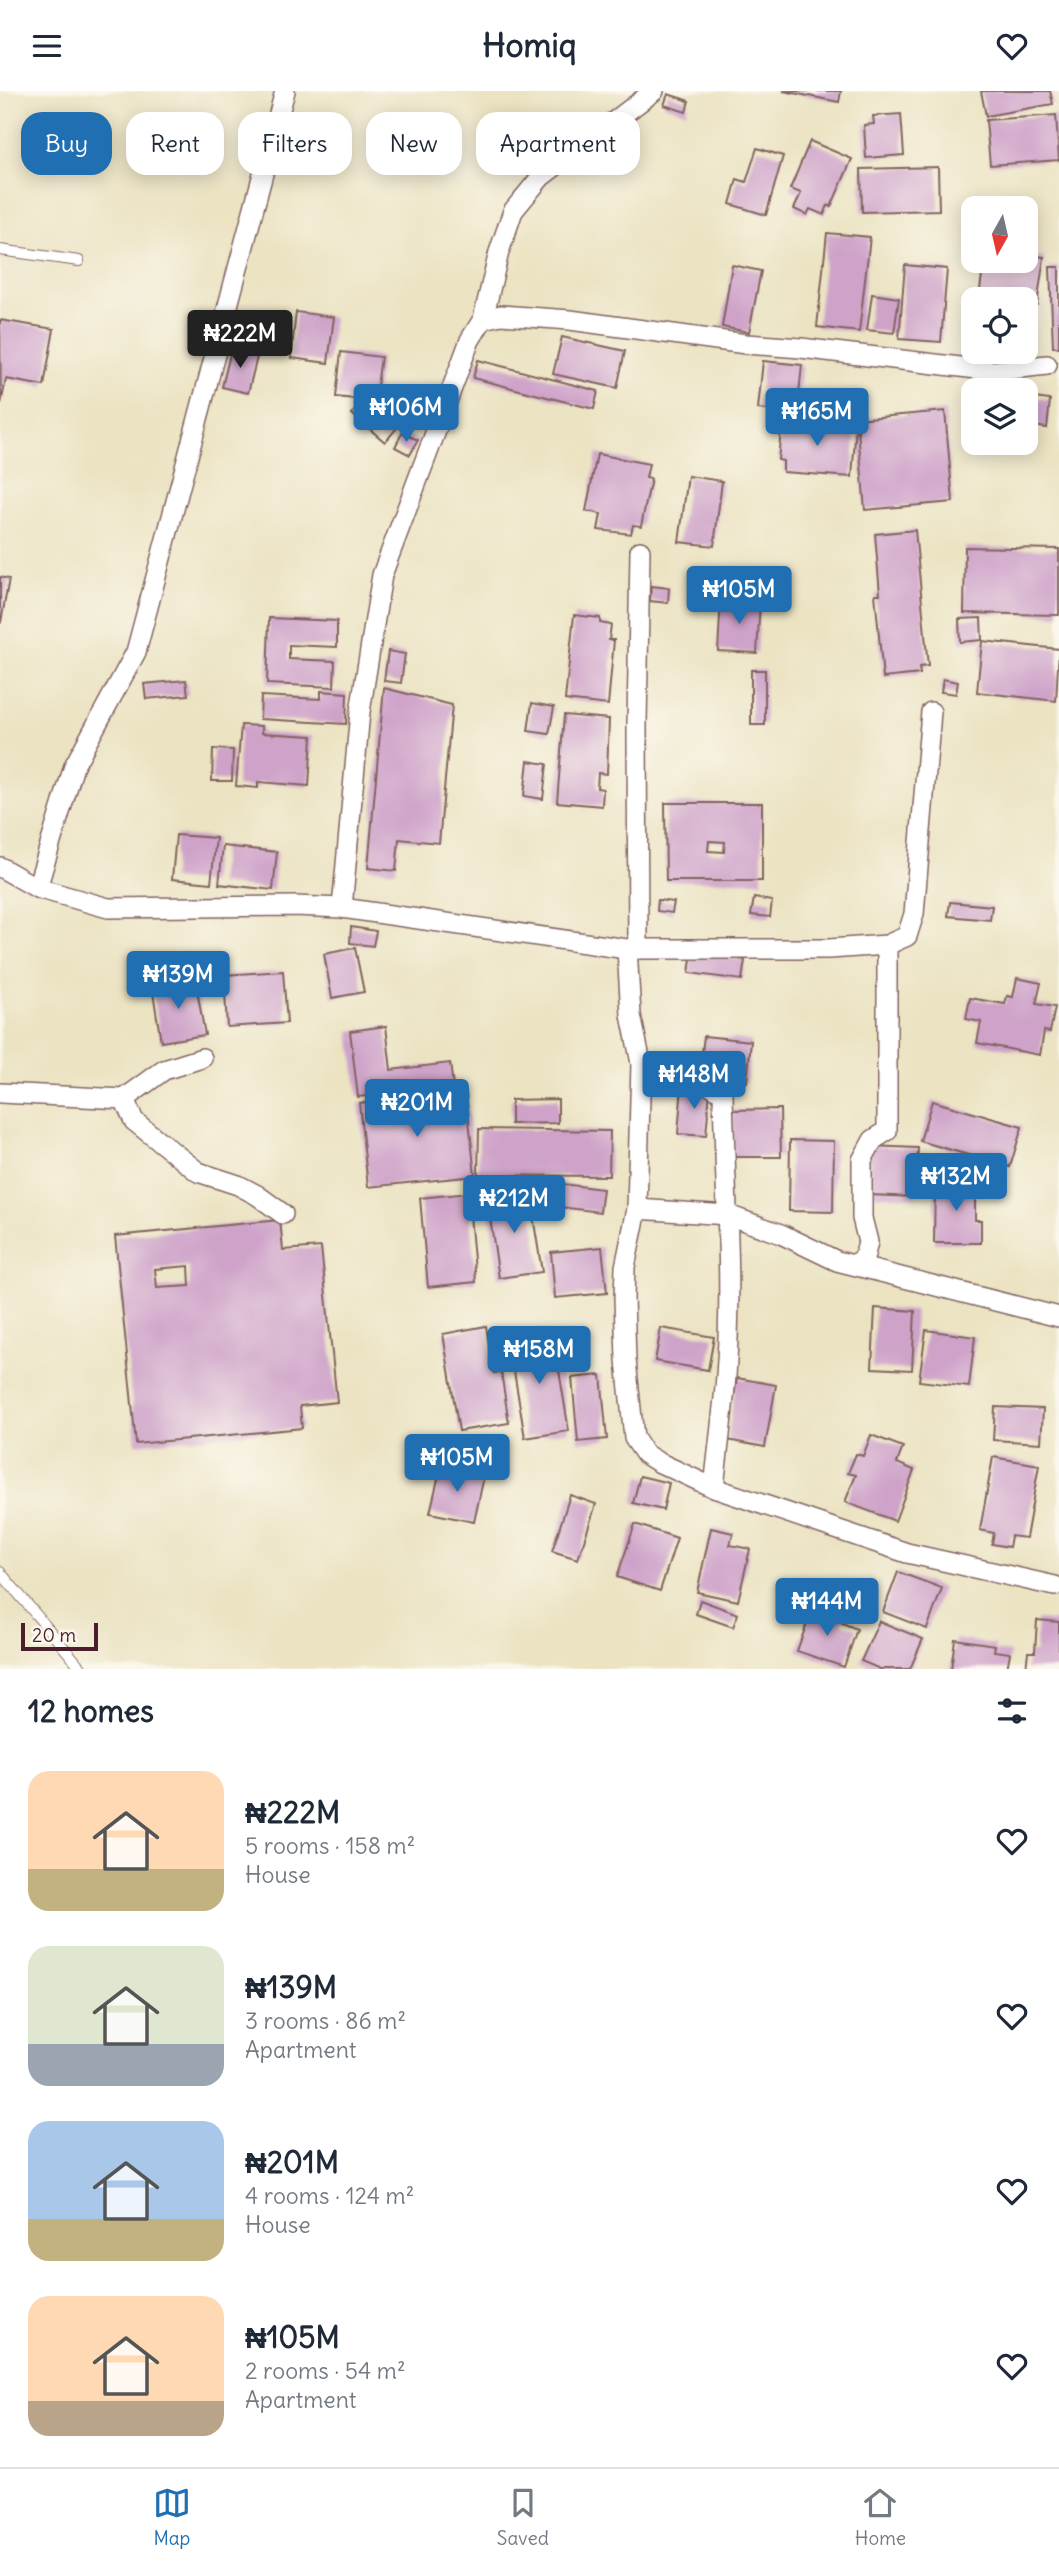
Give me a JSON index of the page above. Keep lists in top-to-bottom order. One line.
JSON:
{"scale_bar":"20 m","north":"bottom","page":{"header":"Homiq","chip":["Buy","Rent","Filters","New","Apartment"],"price":["₦222M","₦106M","₦165M","₦105M","₦139M","₦148M","₦201M","₦132M","₦212M","₦158M","₦105M","₦144M"],"scale":"20 m","heading":"12 homes","list":[{"name":"₦222M","note":"5 rooms · 158 m² · House"},{"name":"₦139M","note":"3 rooms · 86 m² · Apartment"},{"name":"₦201M","note":"4 rooms · 124 m² · House"},{"name":"₦105M","note":"2 rooms · 54 m² · Apartment"}],"tabs":["Map","Saved","Home"]}}
